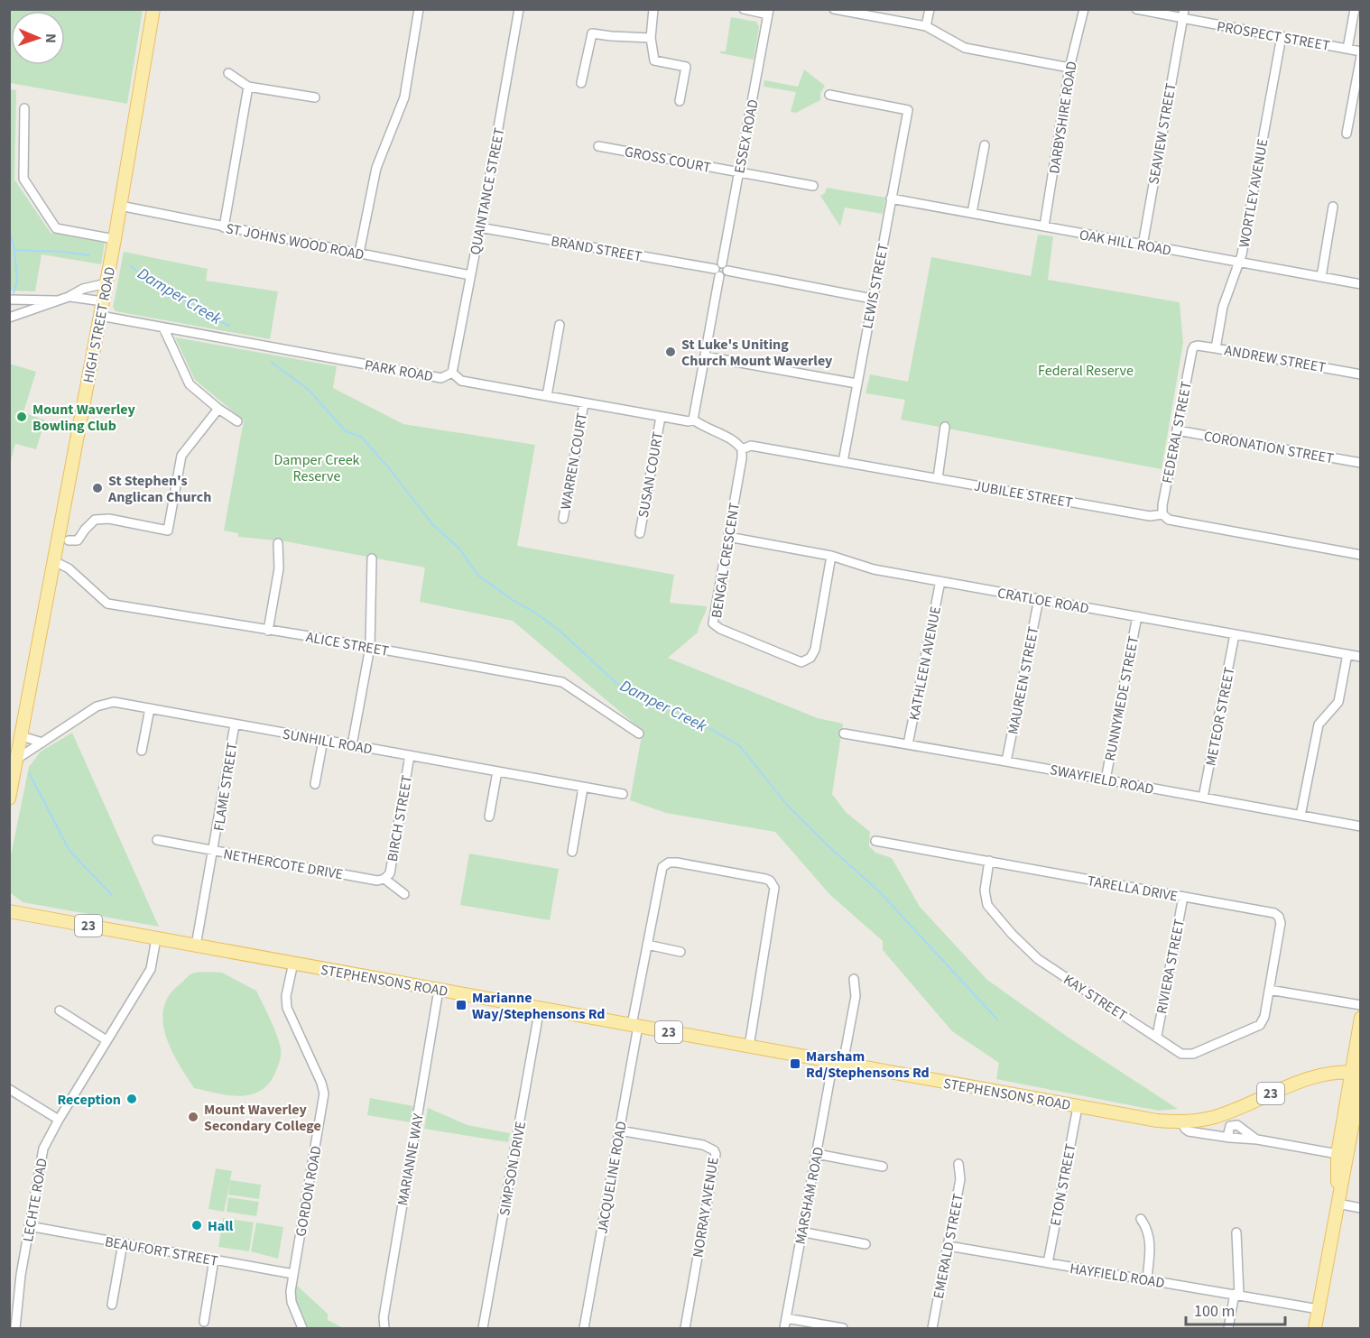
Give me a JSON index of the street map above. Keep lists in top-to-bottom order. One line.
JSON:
{"streets":{"main road":["HIGH STREET ROAD","23","STEPHENSONS ROAD"],"street":["PROSPECT STREET","DARBYSHIRE ROAD","SEAVIEW STREET","ESSEX ROAD","GROSS COURT","QUAINTANCE STREET","WORTLEY AVENUE","ST JOHNS WOOD ROAD","OAK HILL ROAD","BRAND STREET","LEWIS STREET","ANDREW STREET","PARK ROAD","FEDERAL STREET","CORONATION STREET","WARREN COURT","SUSAN COURT","JUBILEE STREET","BENGAL CRESCENT","CRATLOE ROAD","ALICE STREET","KATHLEEN AVENUE","MAUREEN STREET","RUNNYMEDE STREET","METEOR STREET","SUNHILL ROAD","SWAYFIELD ROAD","FLAME STREET","BIRCH STREET","NETHERCOTE DRIVE","TARELLA DRIVE","RIVIERA STREET","KAY STREET","MARIANNE WAY","SIMPSON DRIVE","JACQUELINE ROAD","ETON STREET","GORDON ROAD","MARSHAM ROAD","LECHTE ROAD","NORRAY AVENUE","EMERALD STREET","BEAUFORT STREET","HAYFIELD ROAD"]},"crossings":[["PROSPECT STREET","SEAVIEW STREET"],["PROSPECT STREET","WORTLEY AVENUE"],["DARBYSHIRE ROAD","OAK HILL ROAD"],["SEAVIEW STREET","OAK HILL ROAD"],["ESSEX ROAD","GROSS COURT"],["ESSEX ROAD","BRAND STREET"],["ESSEX ROAD","PARK ROAD"],["QUAINTANCE STREET","ST JOHNS WOOD ROAD"],["QUAINTANCE STREET","BRAND STREET"],["QUAINTANCE STREET","PARK ROAD"],["WORTLEY AVENUE","OAK HILL ROAD"],["WORTLEY AVENUE","ANDREW STREET"],["ST JOHNS WOOD ROAD","HIGH STREET ROAD"],["OAK HILL ROAD","LEWIS STREET"],["BRAND STREET","LEWIS STREET"],["LEWIS STREET","JUBILEE STREET"],["HIGH STREET ROAD","PARK ROAD"],["HIGH STREET ROAD","ALICE STREET"],["HIGH STREET ROAD","SUNHILL ROAD"],["ANDREW STREET","FEDERAL STREET"],["PARK ROAD","WARREN COURT"],["PARK ROAD","SUSAN COURT"],["FEDERAL STREET","CORONATION STREET"],["FEDERAL STREET","JUBILEE STREET"],["JUBILEE STREET","BENGAL CRESCENT"],["BENGAL CRESCENT","CRATLOE ROAD"],["CRATLOE ROAD","KATHLEEN AVENUE"],["CRATLOE ROAD","MAUREEN STREET"],["CRATLOE ROAD","RUNNYMEDE STREET"],["CRATLOE ROAD","METEOR STREET"],["KATHLEEN AVENUE","SWAYFIELD ROAD"],["MAUREEN STREET","SWAYFIELD ROAD"],["RUNNYMEDE STREET","SWAYFIELD ROAD"],["METEOR STREET","SWAYFIELD ROAD"],["SUNHILL ROAD","FLAME STREET"],["SUNHILL ROAD","BIRCH STREET"],["FLAME STREET","NETHERCOTE DRIVE"],["FLAME STREET","STEPHENSONS ROAD"],["BIRCH STREET","NETHERCOTE DRIVE"],["TARELLA DRIVE","RIVIERA STREET"],["TARELLA DRIVE","KAY STREET"],["RIVIERA STREET","KAY STREET"],["STEPHENSONS ROAD","MARIANNE WAY"],["STEPHENSONS ROAD","SIMPSON DRIVE"],["STEPHENSONS ROAD","JACQUELINE ROAD"],["STEPHENSONS ROAD","ETON STREET"],["STEPHENSONS ROAD","GORDON ROAD"],["STEPHENSONS ROAD","MARSHAM ROAD"],["STEPHENSONS ROAD","LECHTE ROAD"],["JACQUELINE ROAD","NORRAY AVENUE"],["ETON STREET","HAYFIELD ROAD"],["GORDON ROAD","BEAUFORT STREET"],["LECHTE ROAD","BEAUFORT STREET"],["EMERALD STREET","HAYFIELD ROAD"]],"water":["Damper Creek"],"parks":["Federal Reserve","Damper Creek Reserve"],"places":{"other":["St Luke's Uniting Church Mount Waverley","Mount Waverley Bowling Club","St Stephen's Anglican Church","Reception","Mount Waverley Secondary College","Hall"],"transit":["Marianne Way/Stephensons Rd","Marsham Rd/Stephensons Rd"]},"scale_bar":"100 m","north":"right"}
